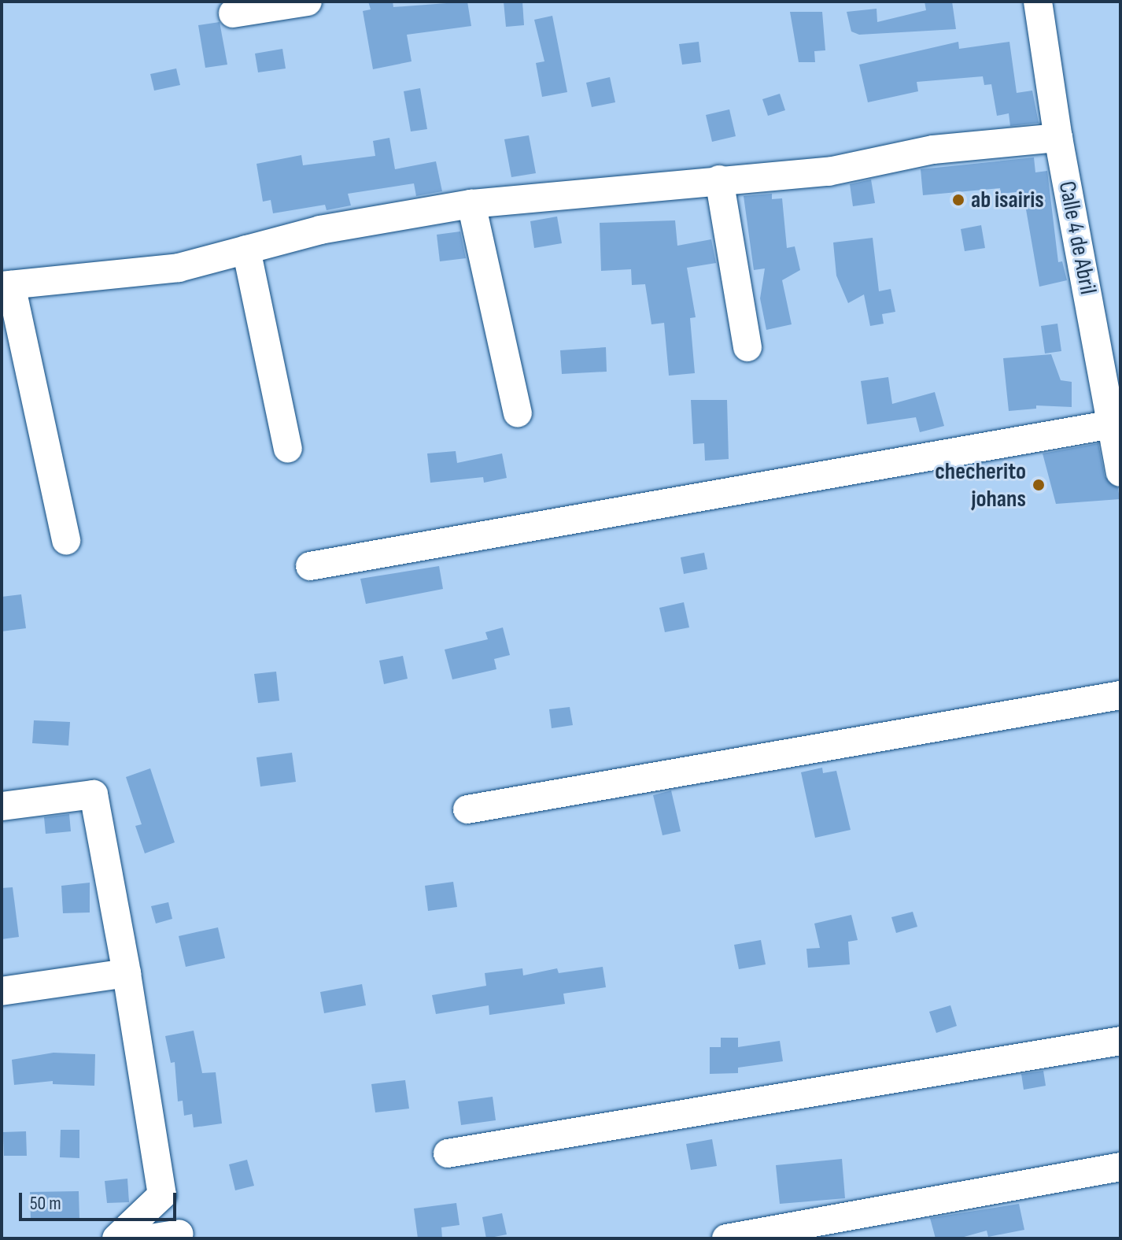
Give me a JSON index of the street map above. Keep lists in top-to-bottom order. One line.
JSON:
{"streets":{"street":["Calle 4 de Abril"]},"places":["ab isairis","checherito johans"],"scale_bar":"50 m"}
